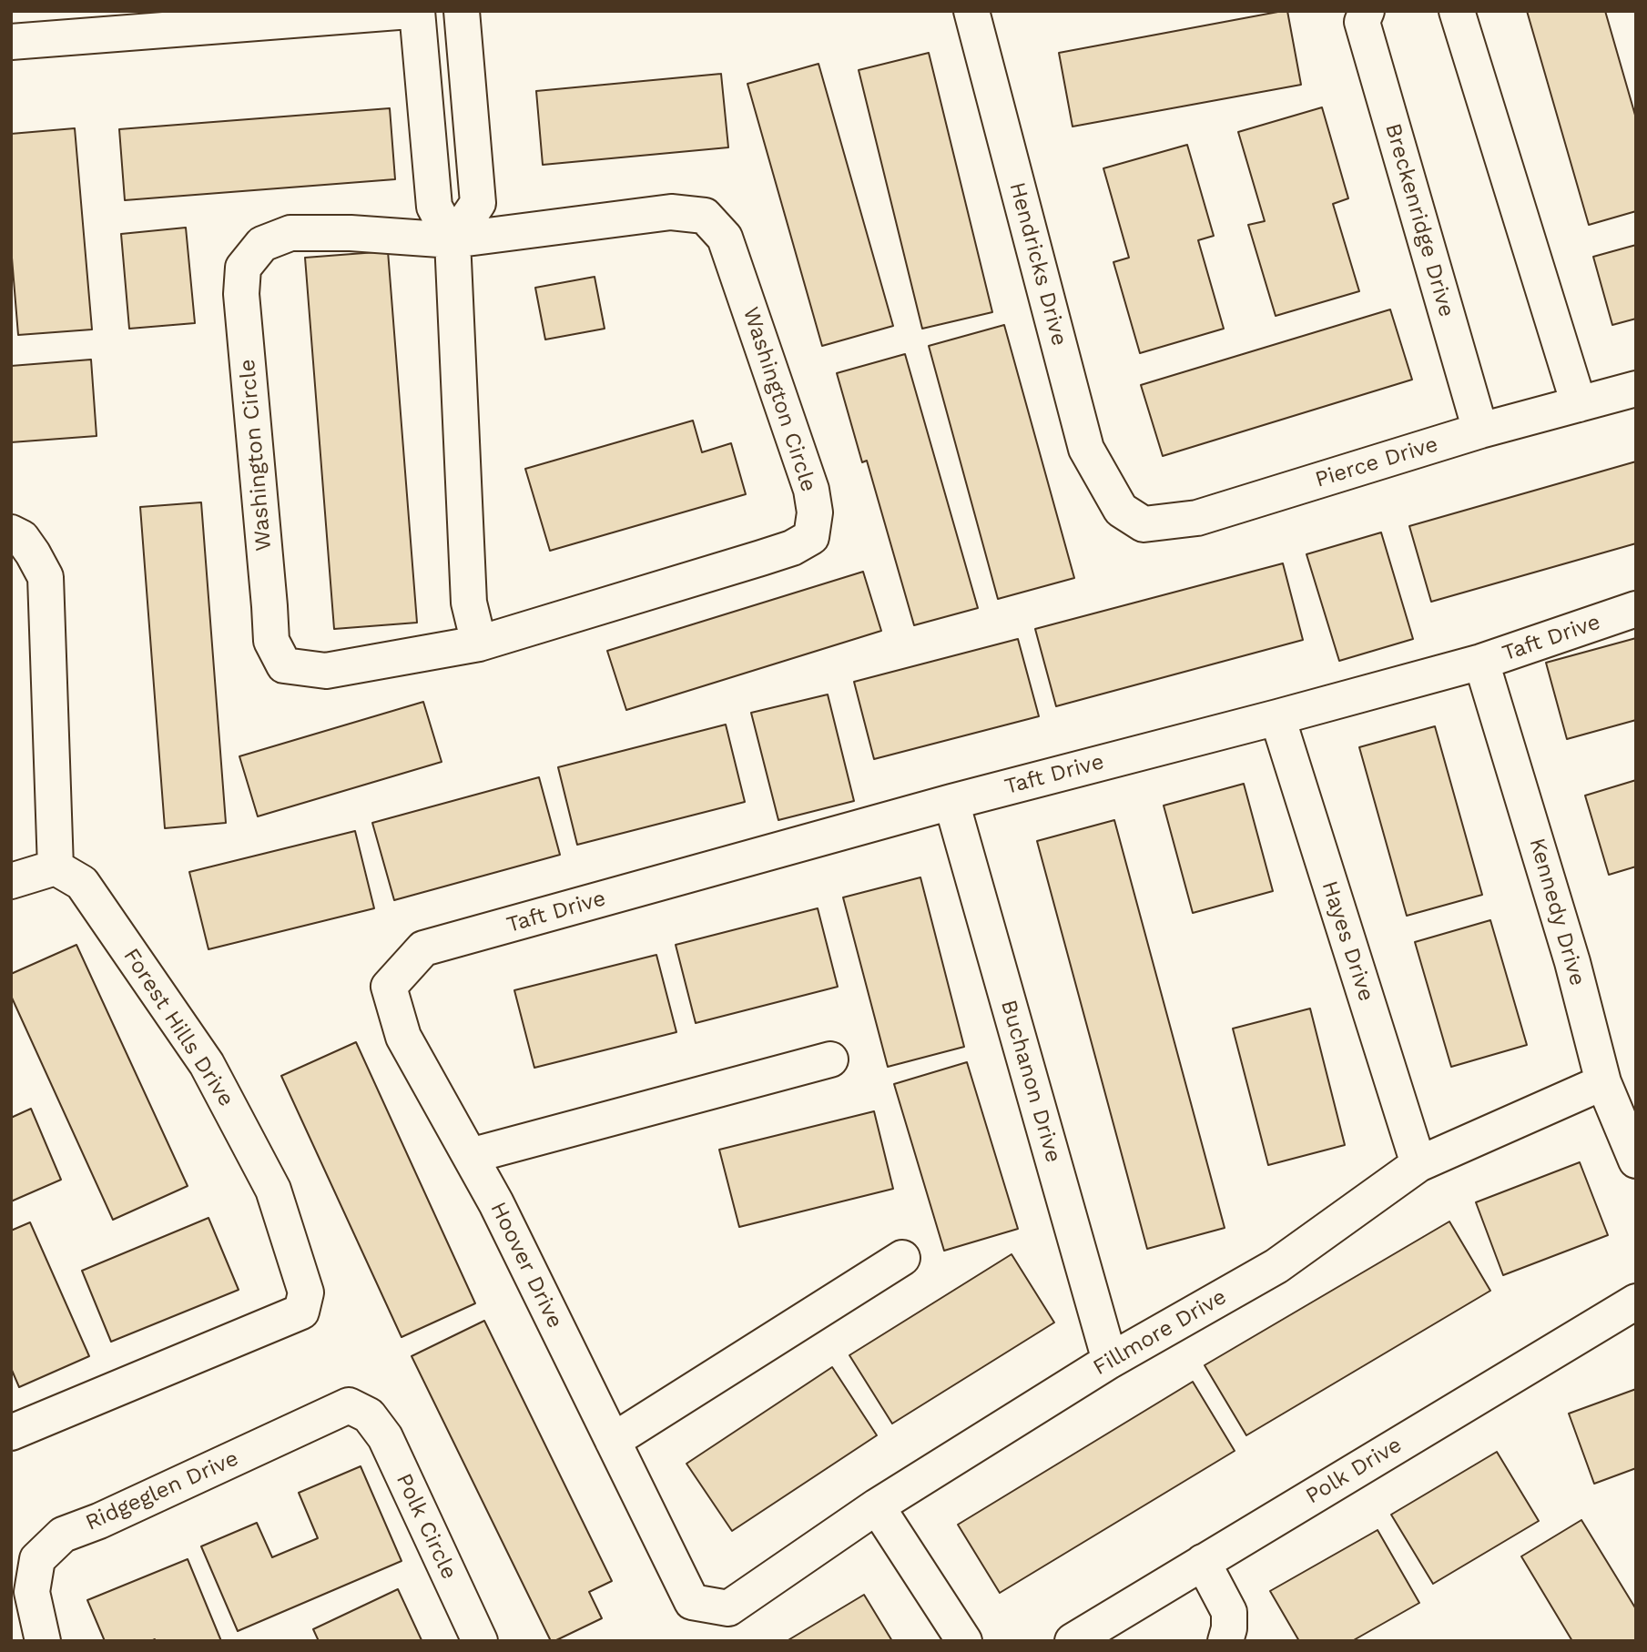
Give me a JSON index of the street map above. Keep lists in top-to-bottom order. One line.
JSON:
{"streets":{"street":["Breckenridge Drive","Hendricks Drive","Washington Circle","Pierce Drive","Taft Drive","Kennedy Drive","Hayes Drive","Forest Hills Drive","Buchanon Drive","Hoover Drive","Fillmore Drive","Polk Drive","Ridgeglen Drive","Polk Circle"]},"crossings":[["Breckenridge Drive","Pierce Drive"],["Hendricks Drive","Pierce Drive"],["Taft Drive","Kennedy Drive"],["Taft Drive","Hayes Drive"],["Taft Drive","Buchanon Drive"],["Taft Drive","Hoover Drive"],["Kennedy Drive","Fillmore Drive"],["Hayes Drive","Fillmore Drive"],["Buchanon Drive","Fillmore Drive"],["Hoover Drive","Fillmore Drive"],["Ridgeglen Drive","Polk Circle"]]}
